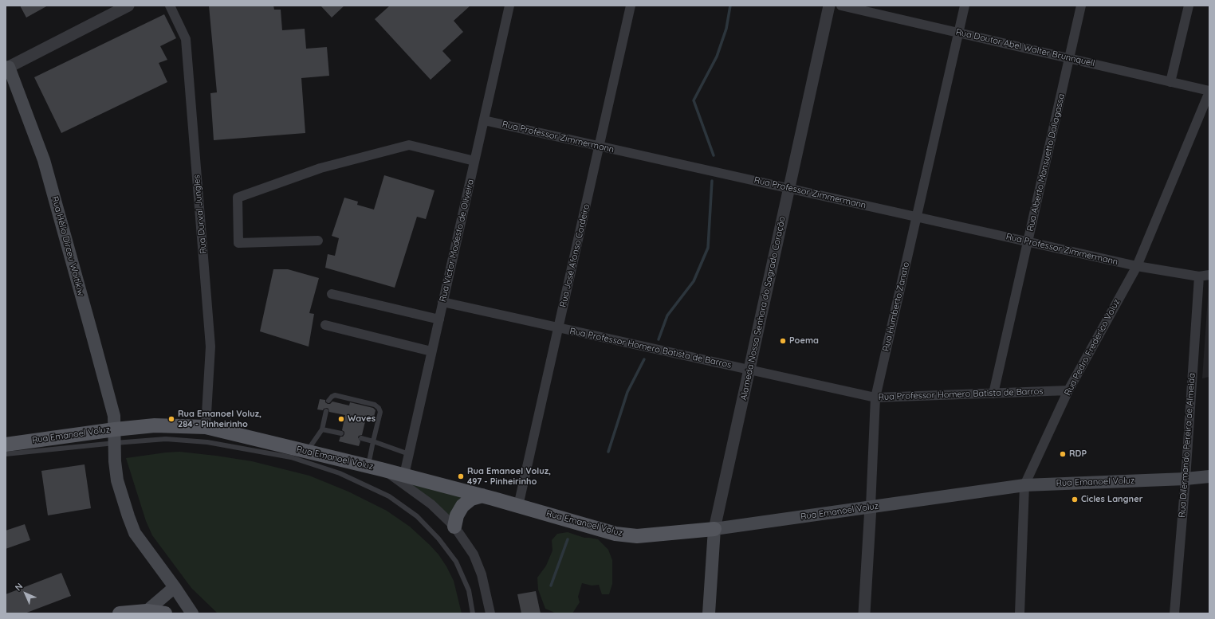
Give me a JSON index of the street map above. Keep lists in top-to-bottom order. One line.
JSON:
{"streets":{"main road":["Rua Hélio Dirceu Woitikiw","Alameda Nossa Senhora do Sagrado Coração","Rua Emanoel Voluz"],"street":["Rua Doutor Abel Walter Brunnquell","Rua Professor Zimmermann","Rua Alberto Mansuetto Dallagassa","Rua Durval Jungles","Rua Victor Modesto de Oliveira","Rua José Afonso Cordeiro","Rua Humberto Zanato","Rua Pedro Frederico Voluz","Rua Professor Homero Batista de Barros","Rua Dilermando Pereira de Almeida"]},"crossings":[["Rua Doutor Abel Walter Brunnquell","Rua Alberto Mansuetto Dallagassa"],["Rua Doutor Abel Walter Brunnquell","Rua Humberto Zanato"],["Rua Doutor Abel Walter Brunnquell","Rua Pedro Frederico Voluz"],["Rua Professor Zimmermann","Rua Alberto Mansuetto Dallagassa"],["Rua Professor Zimmermann","Rua Victor Modesto de Oliveira"],["Rua Professor Zimmermann","Rua José Afonso Cordeiro"],["Rua Professor Zimmermann","Rua Humberto Zanato"],["Rua Professor Zimmermann","Alameda Nossa Senhora do Sagrado Coração"],["Rua Professor Zimmermann","Rua Pedro Frederico Voluz"],["Rua Professor Zimmermann","Rua Dilermando Pereira de Almeida"],["Rua Alberto Mansuetto Dallagassa","Rua Professor Homero Batista de Barros"],["Rua Durval Jungles","Rua Emanoel Voluz"],["Rua Victor Modesto de Oliveira","Rua Professor Homero Batista de Barros"],["Rua Victor Modesto de Oliveira","Rua Emanoel Voluz"],["Rua Hélio Dirceu Woitikiw","Rua Emanoel Voluz"],["Rua José Afonso Cordeiro","Rua Professor Homero Batista de Barros"],["Rua José Afonso Cordeiro","Rua Emanoel Voluz"],["Rua Humberto Zanato","Rua Professor Homero Batista de Barros"],["Rua Humberto Zanato","Rua Emanoel Voluz"],["Alameda Nossa Senhora do Sagrado Coração","Rua Professor Homero Batista de Barros"],["Alameda Nossa Senhora do Sagrado Coração","Rua Emanoel Voluz"],["Rua Pedro Frederico Voluz","Rua Professor Homero Batista de Barros"],["Rua Pedro Frederico Voluz","Rua Emanoel Voluz"],["Rua Emanoel Voluz","Rua Dilermando Pereira de Almeida"]],"places":["Poema","Rua Emanoel Voluz, 284 - Pinheirinho","Waves","RDP","Rua Emanoel Voluz, 497 - Pinheirinho","Cicles Langner"],"north":"top left"}
